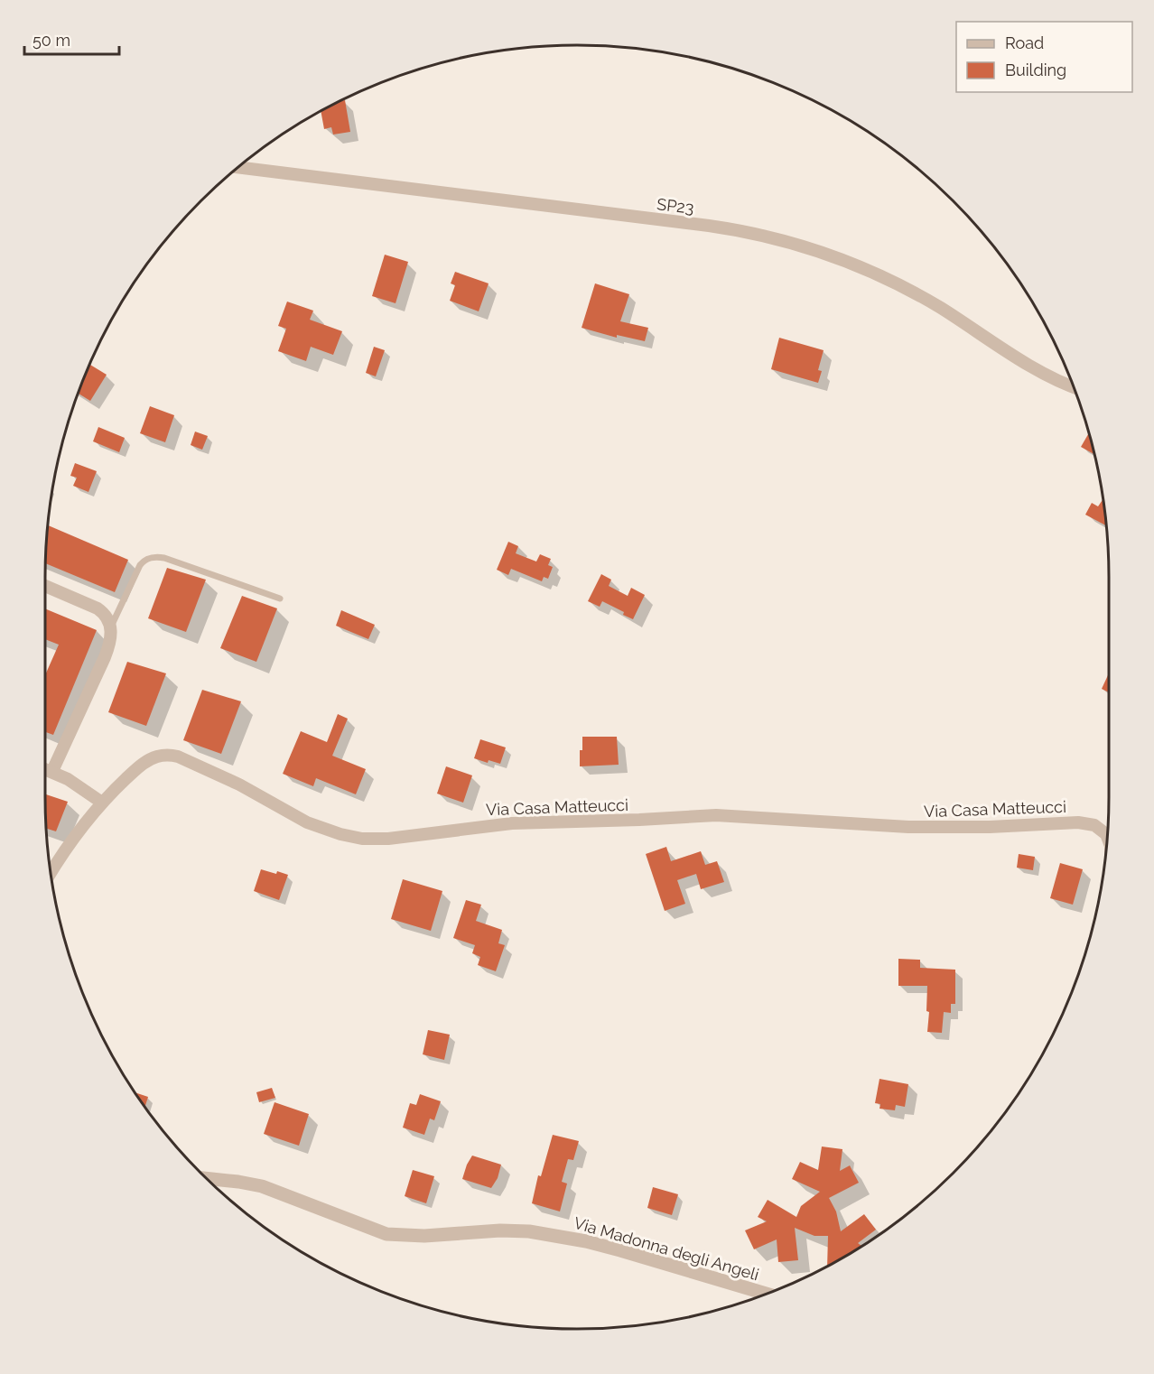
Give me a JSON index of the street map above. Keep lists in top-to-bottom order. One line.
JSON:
{"streets":{"street":["SP23","Via Casa Matteucci","Via Madonna degli Angeli"]},"legend":["Road","Building"],"scale_bar":"50 m"}
